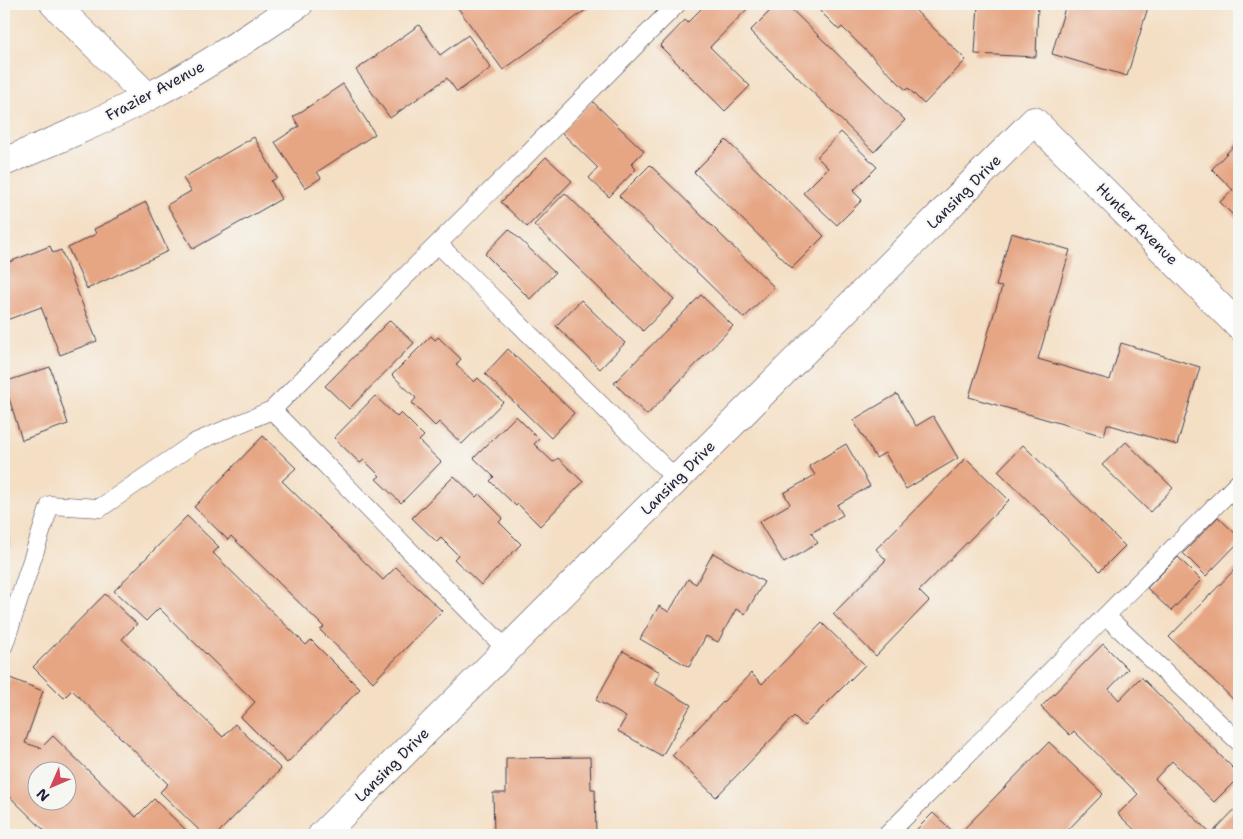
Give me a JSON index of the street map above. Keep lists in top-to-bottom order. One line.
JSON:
{"streets":{"street":["Frazier Avenue","Lansing Drive","Hunter Avenue"]},"crossings":[["Lansing Drive","Hunter Avenue"]],"north":"bottom left"}
